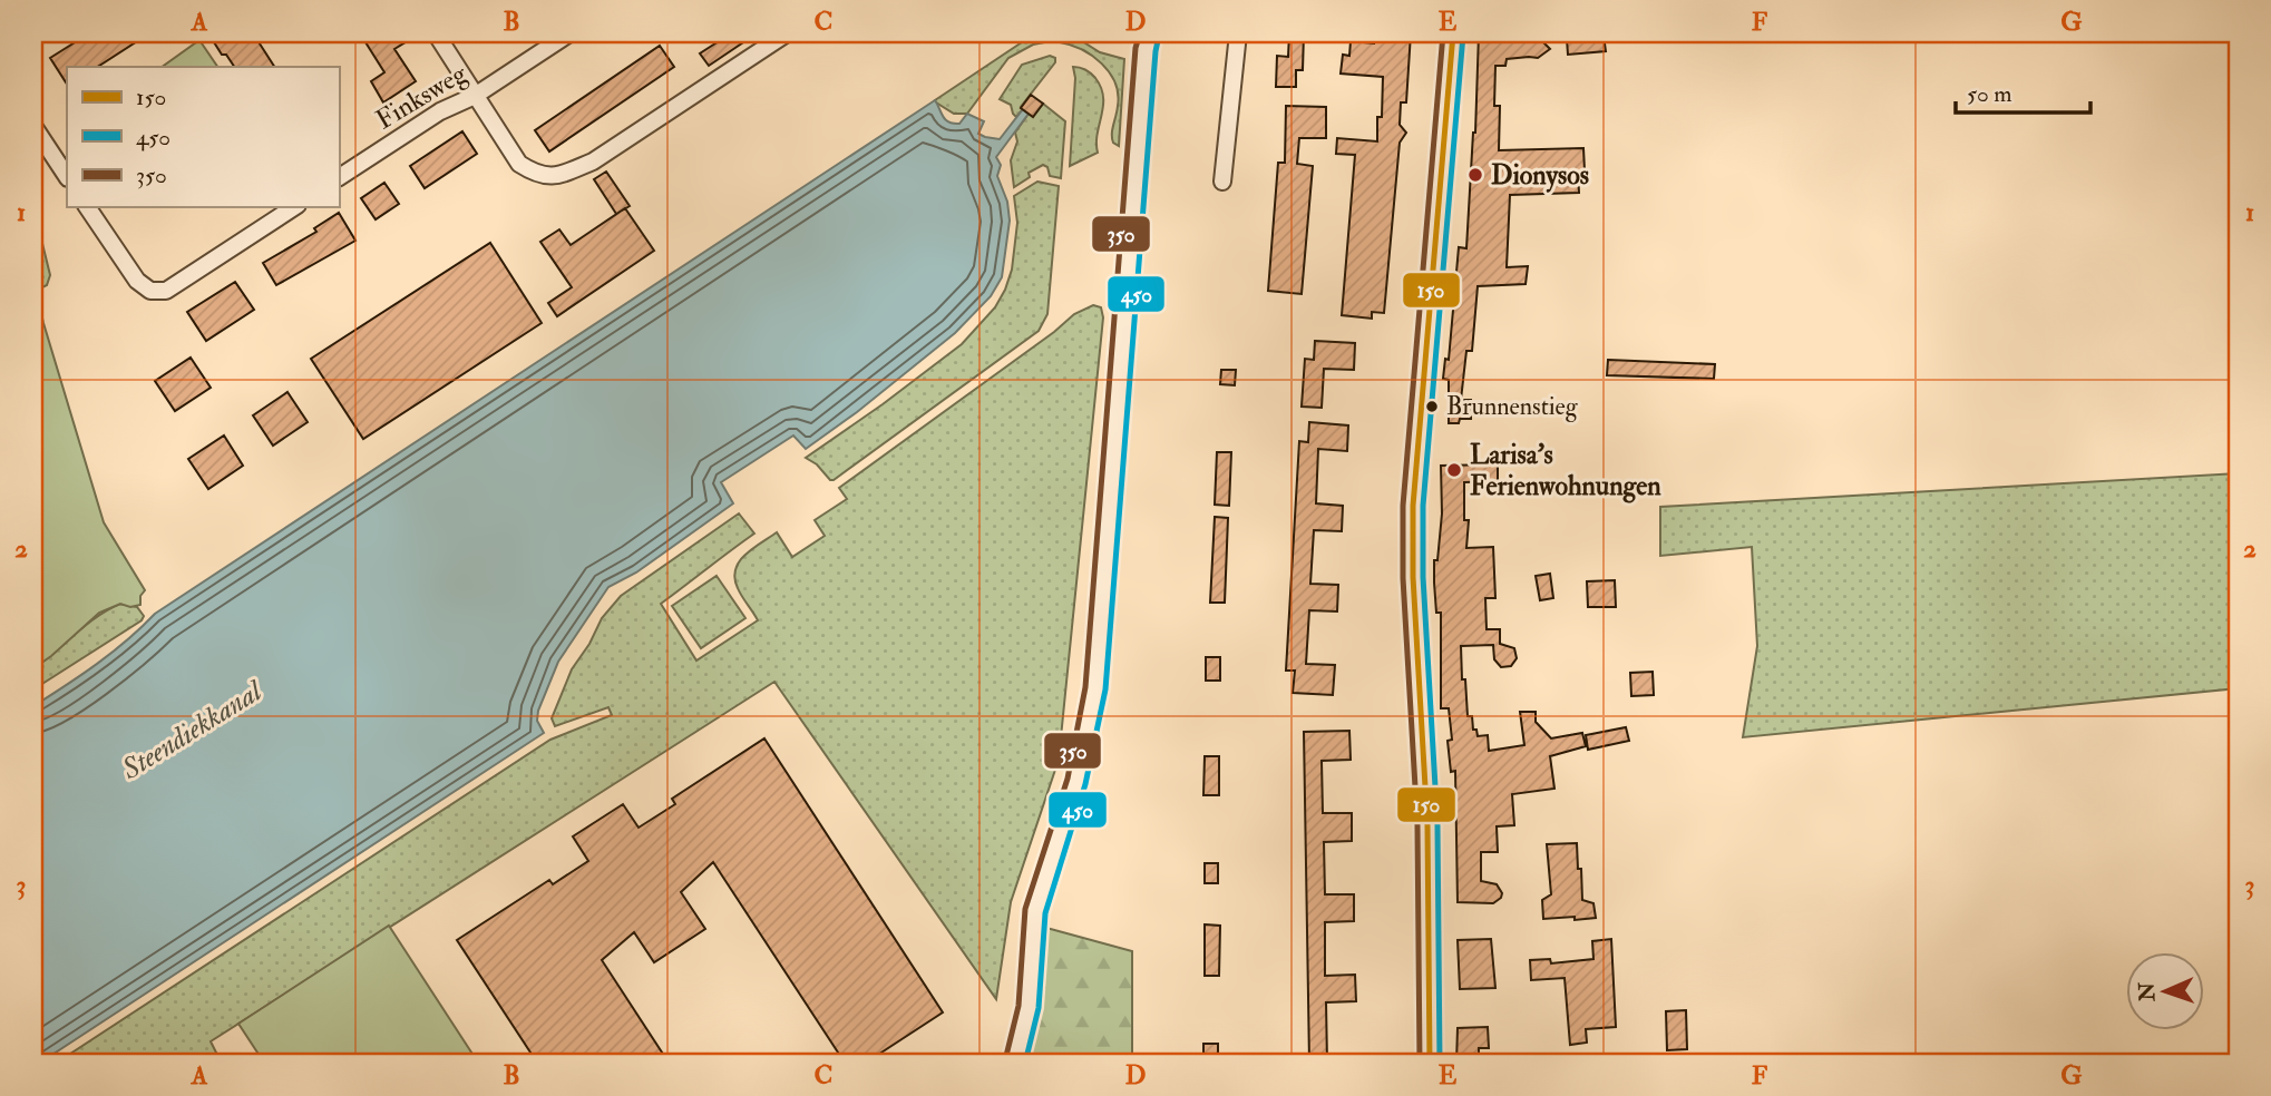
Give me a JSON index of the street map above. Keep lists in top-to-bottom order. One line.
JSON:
{"streets":{"street":["Finksweg"]},"water":["Steendiekkanal"],"places":["Dionysos","Brunnenstieg","Larisa's Ferienwohnungen"],"lines":["transit line 150","transit line 350","transit line 450"],"legend":["150","450","350"],"scale_bar":"50 m","north":"left","grid":{"columns":["A","B","C","D","E","F","G"],"rows":["1","2","3"]}}
